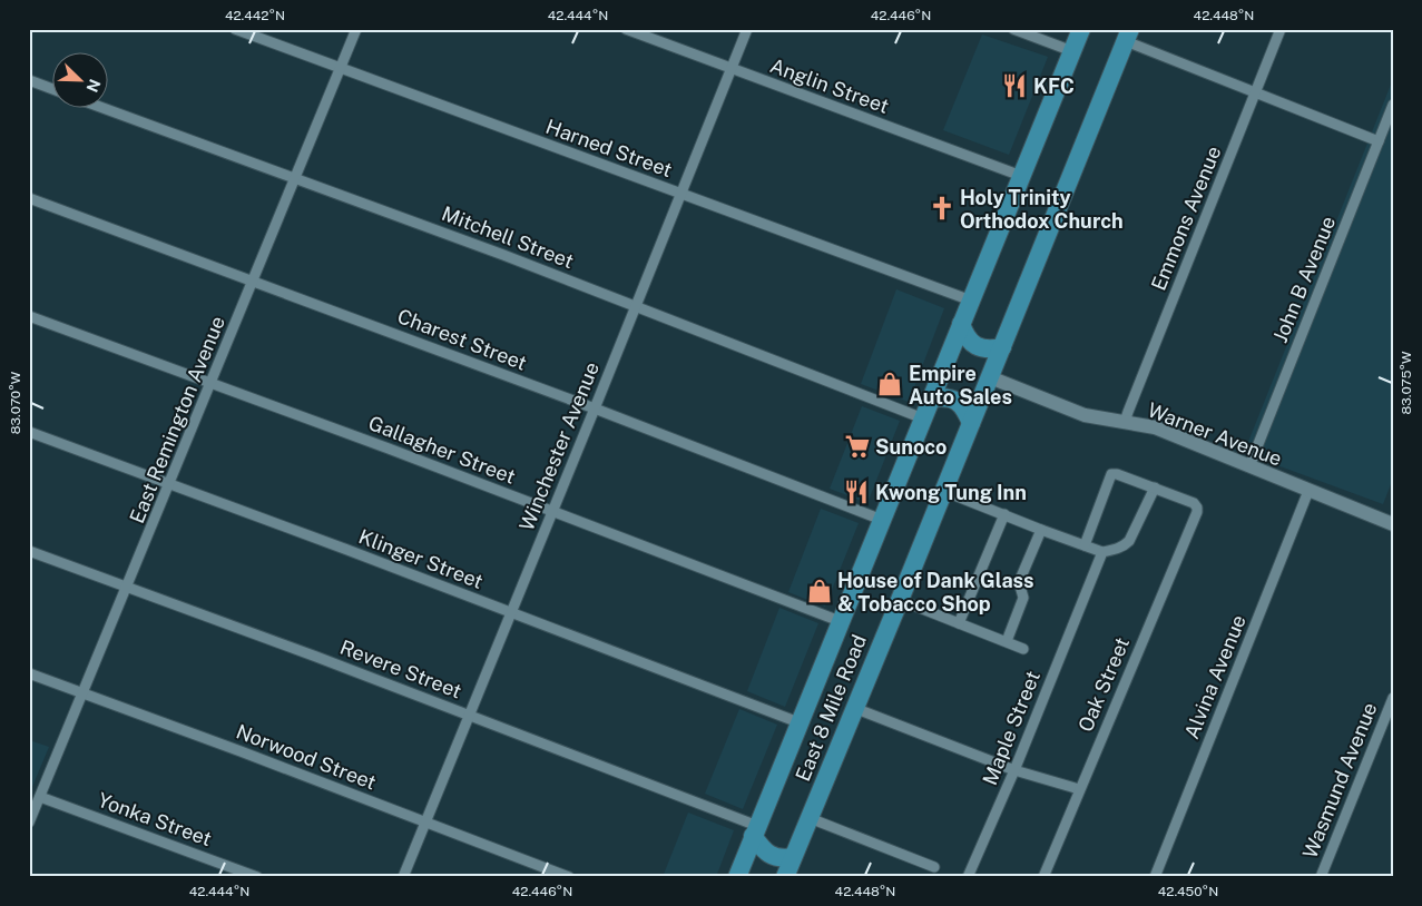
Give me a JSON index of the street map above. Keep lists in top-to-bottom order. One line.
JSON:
{"streets":{"highway":["East 8 Mile Road"],"street":["Anglin Street","Harned Street","Emmons Avenue","Mitchell Street","John B Avenue","Charest Street","East Remington Avenue","Warner Avenue","Winchester Avenue","Gallagher Street","Klinger Street","Revere Street","Alvina Avenue","Oak Street","Maple Street","Norwood Street","Wasmund Avenue","Yonka Street"]},"crossings":[["Anglin Street","Winchester Avenue"],["Anglin Street","East 8 Mile Road"],["Harned Street","East Remington Avenue"],["Harned Street","Winchester Avenue"],["Harned Street","East 8 Mile Road"],["Emmons Avenue","Warner Avenue"],["Mitchell Street","East Remington Avenue"],["Mitchell Street","Winchester Avenue"],["Mitchell Street","East 8 Mile Road"],["John B Avenue","Warner Avenue"],["Charest Street","East Remington Avenue"],["Charest Street","Winchester Avenue"],["Charest Street","East 8 Mile Road"],["East Remington Avenue","Gallagher Street"],["East Remington Avenue","Klinger Street"],["East Remington Avenue","Revere Street"],["East Remington Avenue","Norwood Street"],["East Remington Avenue","Yonka Street"],["Warner Avenue","Alvina Avenue"],["Warner Avenue","East 8 Mile Road"],["Winchester Avenue","Gallagher Street"],["Winchester Avenue","Klinger Street"],["Winchester Avenue","Revere Street"],["Winchester Avenue","Norwood Street"],["Gallagher Street","East 8 Mile Road"],["Klinger Street","East 8 Mile Road"],["Revere Street","East 8 Mile Road"]],"places":{"restaurant":["KFC","Kwong Tung Inn"],"church":["Holy Trinity Orthodox Church"],"shop":["Empire Auto Sales","House of Dank Glass & Tobacco Shop"],"supermarket":["Sunoco"]},"north":"bottom right","coordinates":["42.442°N","42.444°N","42.446°N","42.448°N","83.075°W","83.070°W","42.450°N"]}
